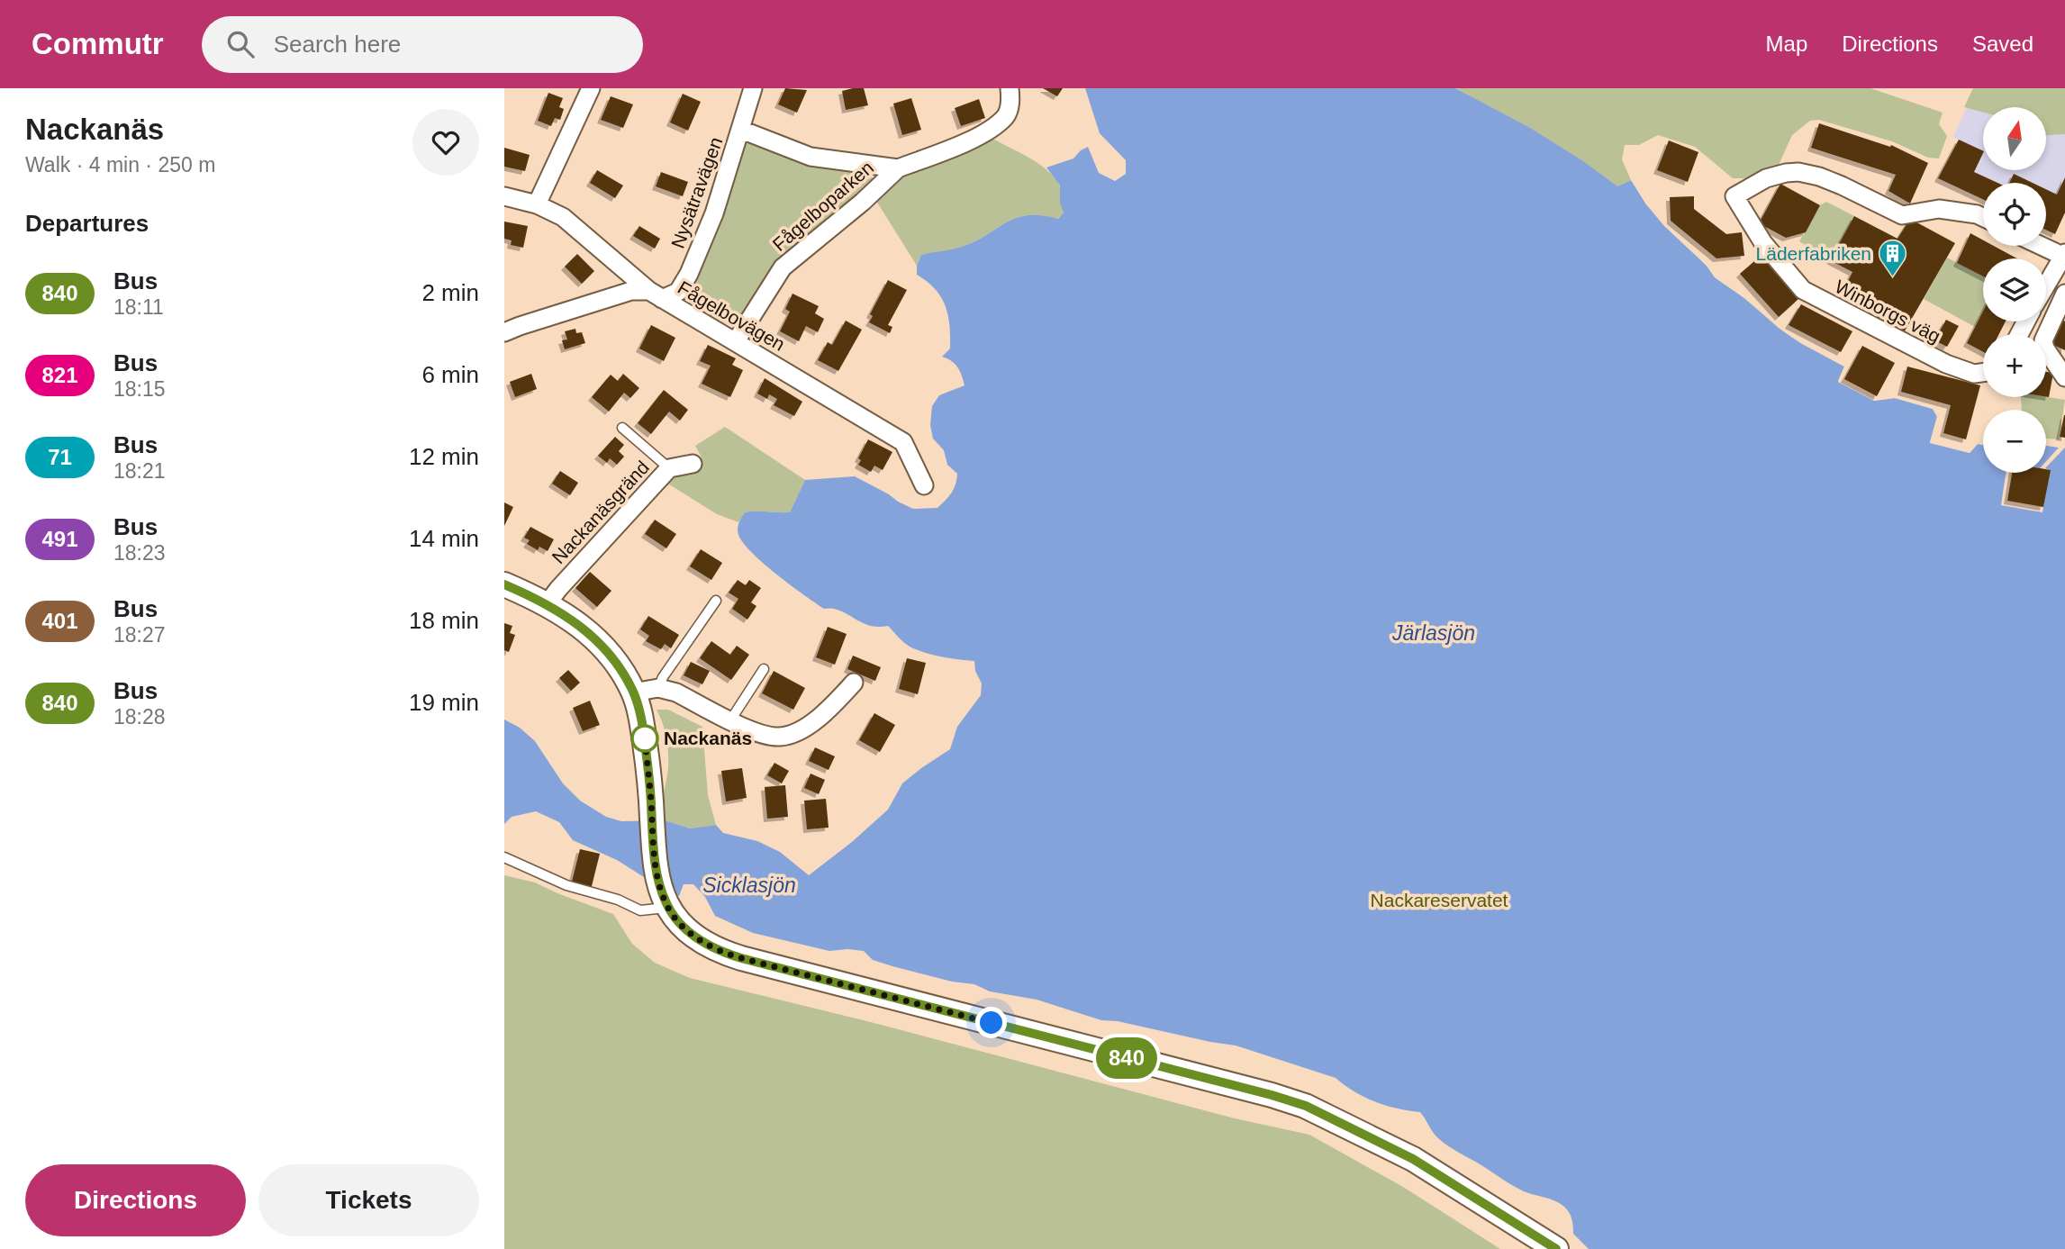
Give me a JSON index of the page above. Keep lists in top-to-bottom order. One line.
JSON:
{"streets":{"street":["Nysätravägen","Fågelboparken","Winborgs väg","Fågelbovägen","Nackanäsgränd"]},"crossings":[["Nysätravägen","Fågelboparken"],["Nysätravägen","Fågelbovägen"],["Fågelboparken","Fågelbovägen"]],"water":["Järlasjön","Sicklasjön"],"parks":["Nackareservatet"],"places":{"building":["Läderfabriken"],"other":["Nackanäs"]},"lines":["bus line 840"],"north":"top","page":{"header":"Commutr","search":"Search here","nav":["Map","Directions","Saved"],"heading":[["Nackanäs","Walk · 4 min · 250 m"],"Departures"],"on_map":"840","map_buttons":["+","−"],"list":[{"mark":"840","name":"Bus","note":"18:11","value":"2 min"},{"mark":"821","name":"Bus","note":"18:15","value":"6 min"},{"mark":"71","name":"Bus","note":"18:21","value":"12 min"},{"mark":"491","name":"Bus","note":"18:23","value":"14 min"},{"mark":"401","name":"Bus","note":"18:27","value":"18 min"},{"mark":"840","name":"Bus","note":"18:28","value":"19 min"}],"buttons":["Directions","Tickets"]}}
